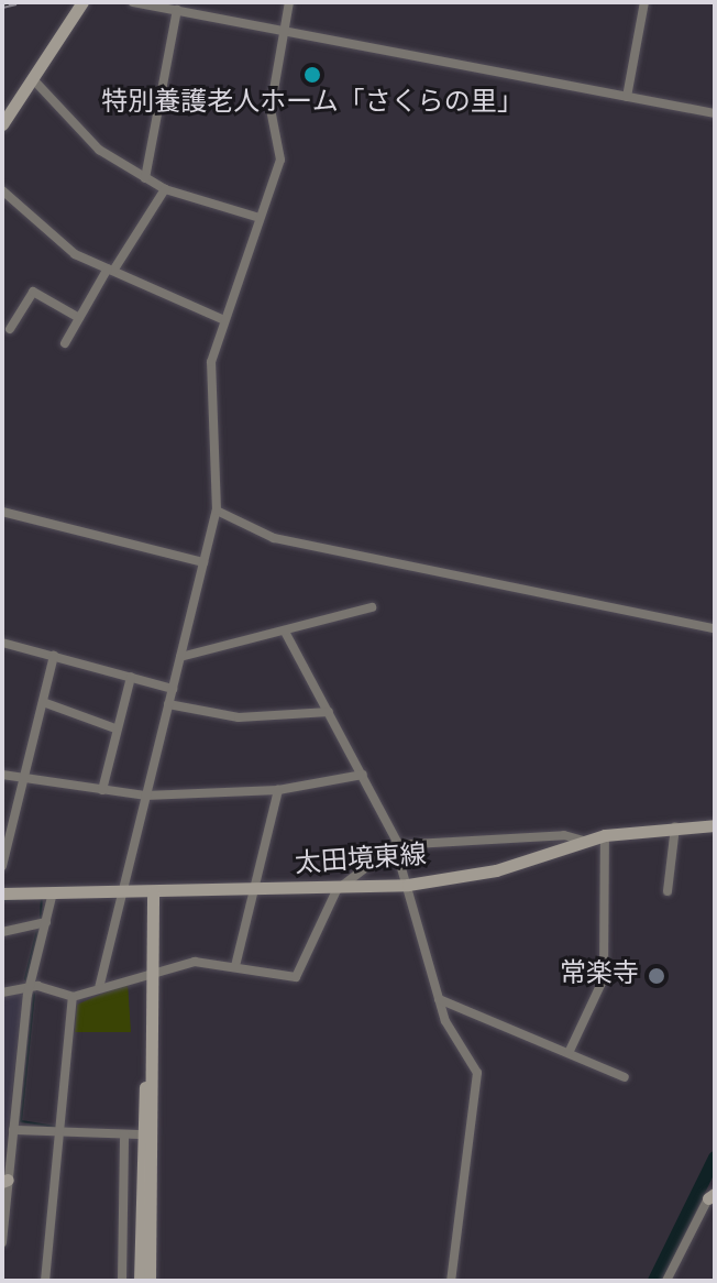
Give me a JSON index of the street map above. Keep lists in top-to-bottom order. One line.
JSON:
{"streets":{"main road":["太田境東線"]},"places":["特別養護老人ホーム「さくらの里」","常楽寺"]}
